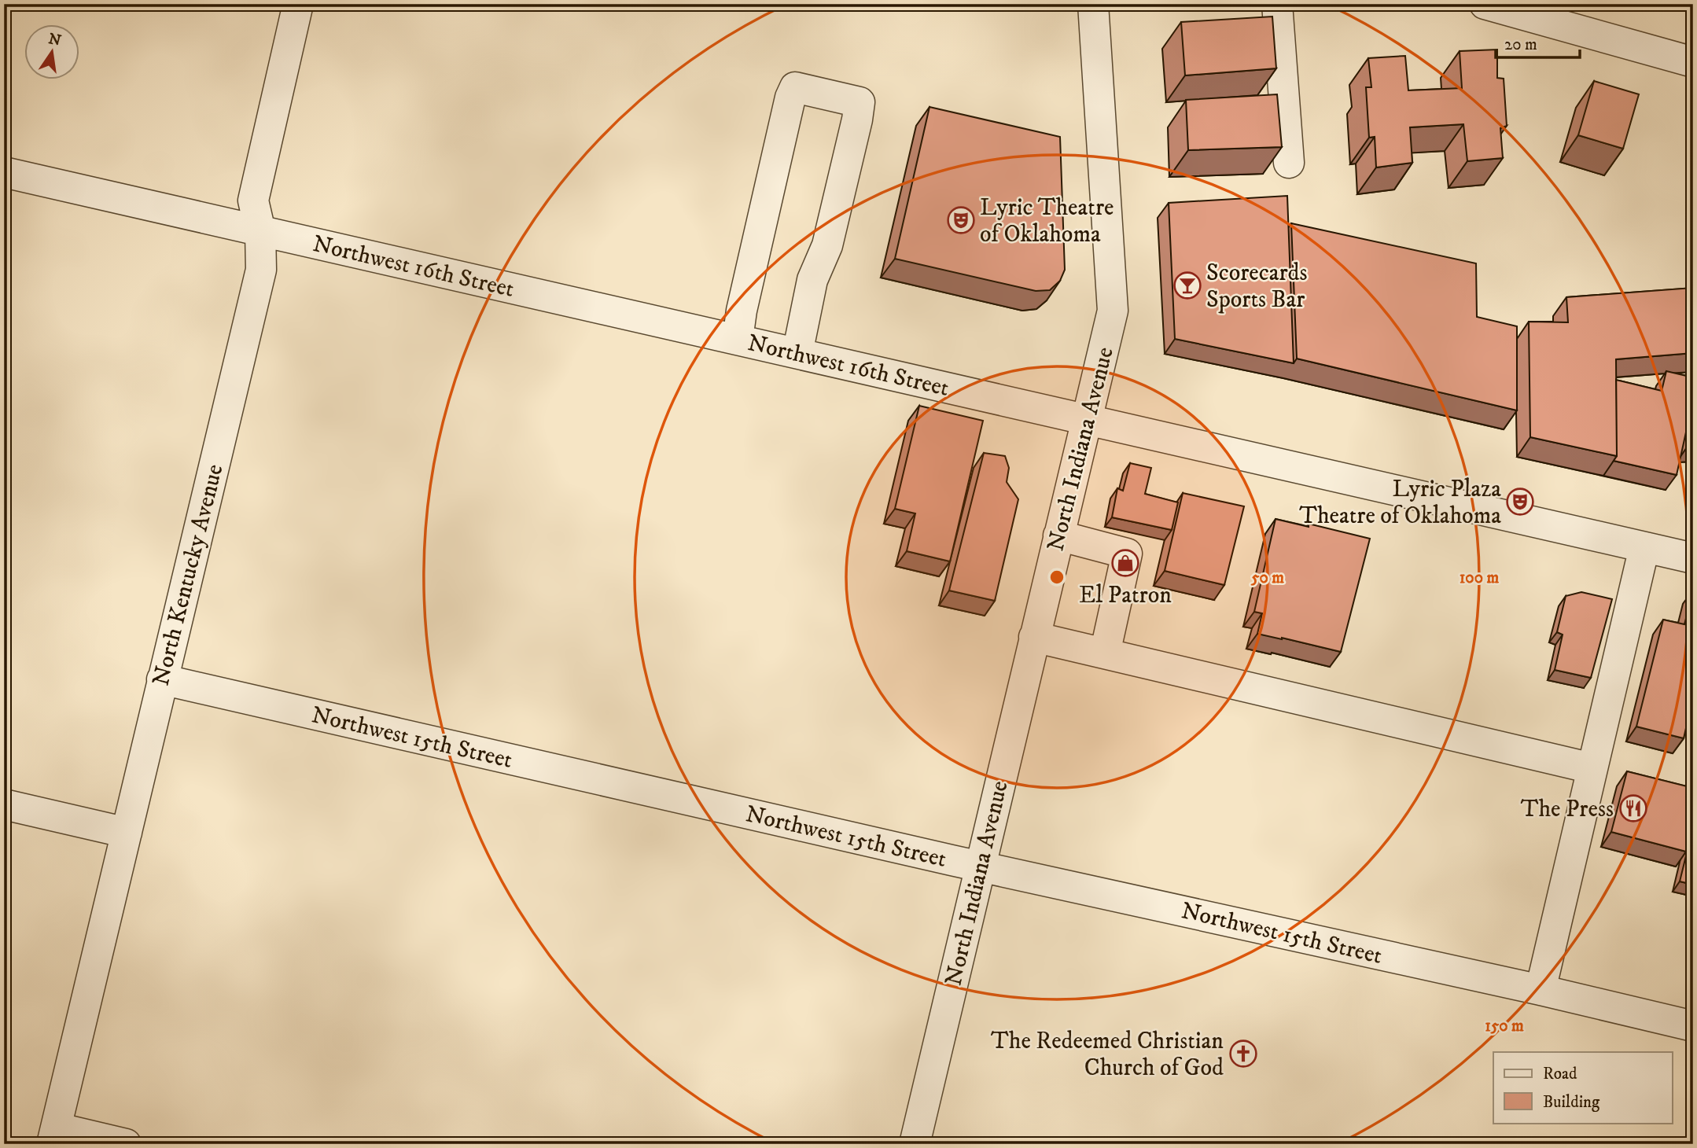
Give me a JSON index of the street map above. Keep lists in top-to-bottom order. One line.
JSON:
{"streets":{"street":["Northwest 16th Street","North Indiana Avenue","North Kentucky Avenue","Northwest 15th Street"]},"crossings":[["Northwest 16th Street","North Indiana Avenue"],["Northwest 16th Street","North Kentucky Avenue"],["North Indiana Avenue","Northwest 15th Street"],["North Kentucky Avenue","Northwest 15th Street"]],"places":{"theatre":["Lyric Theatre of Oklahoma","Lyric Plaza Theatre of Oklahoma"],"bar":["Scorecards Sports Bar"],"shop":["El Patron"],"restaurant":["The Press"],"church":["The Redeemed Christian Church of God"]},"legend":["Road","Building"],"scale_bar":"20 m","north":"top","rings":["50 m","100 m","150 m"]}
